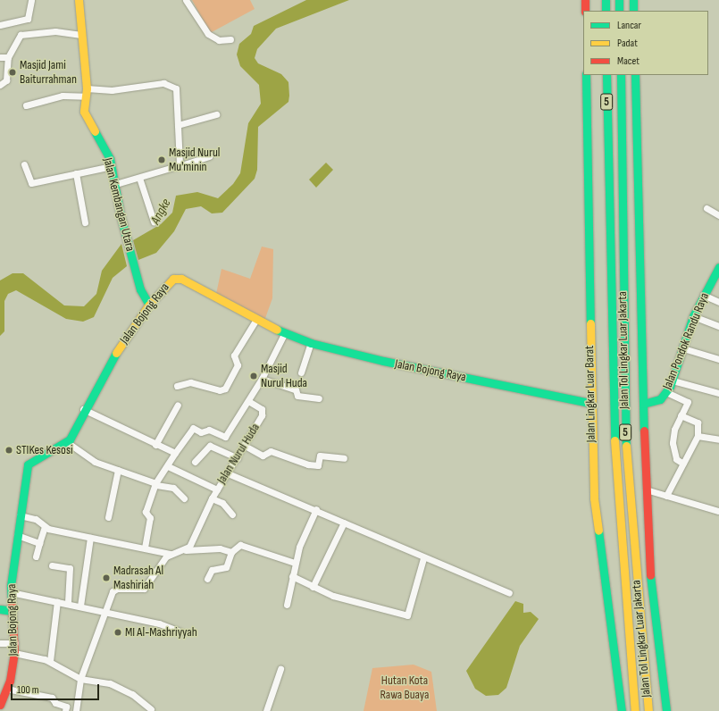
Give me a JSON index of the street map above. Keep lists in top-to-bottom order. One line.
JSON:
{"streets":{"main road":["5","Jalan Kembangan Utara","Jalan Bojong Raya","Jalan Pondok Randu Raya","Jalan Tol Lingkar Luar Jakarta","Jalan Lingkar Luar Barat"],"street":["Jalan Nurul Huda"]},"crossings":[["Jalan Kembangan Utara","Jalan Bojong Raya"],["Jalan Bojong Raya","Jalan Lingkar Luar Barat"]],"water":["Angke"],"parks":["Hutan Kota Rawa Buaya"],"places":["Masjid Jami Baiturrahman","Masjid Nurul Mu'minin","Masjid Nurul Huda","STIKes Kesosi","Madrasah Al Mashiriah","MI Al-Mashriyyah"],"legend":["Lancar","Padat","Macet"],"scale_bar":"100 m"}
